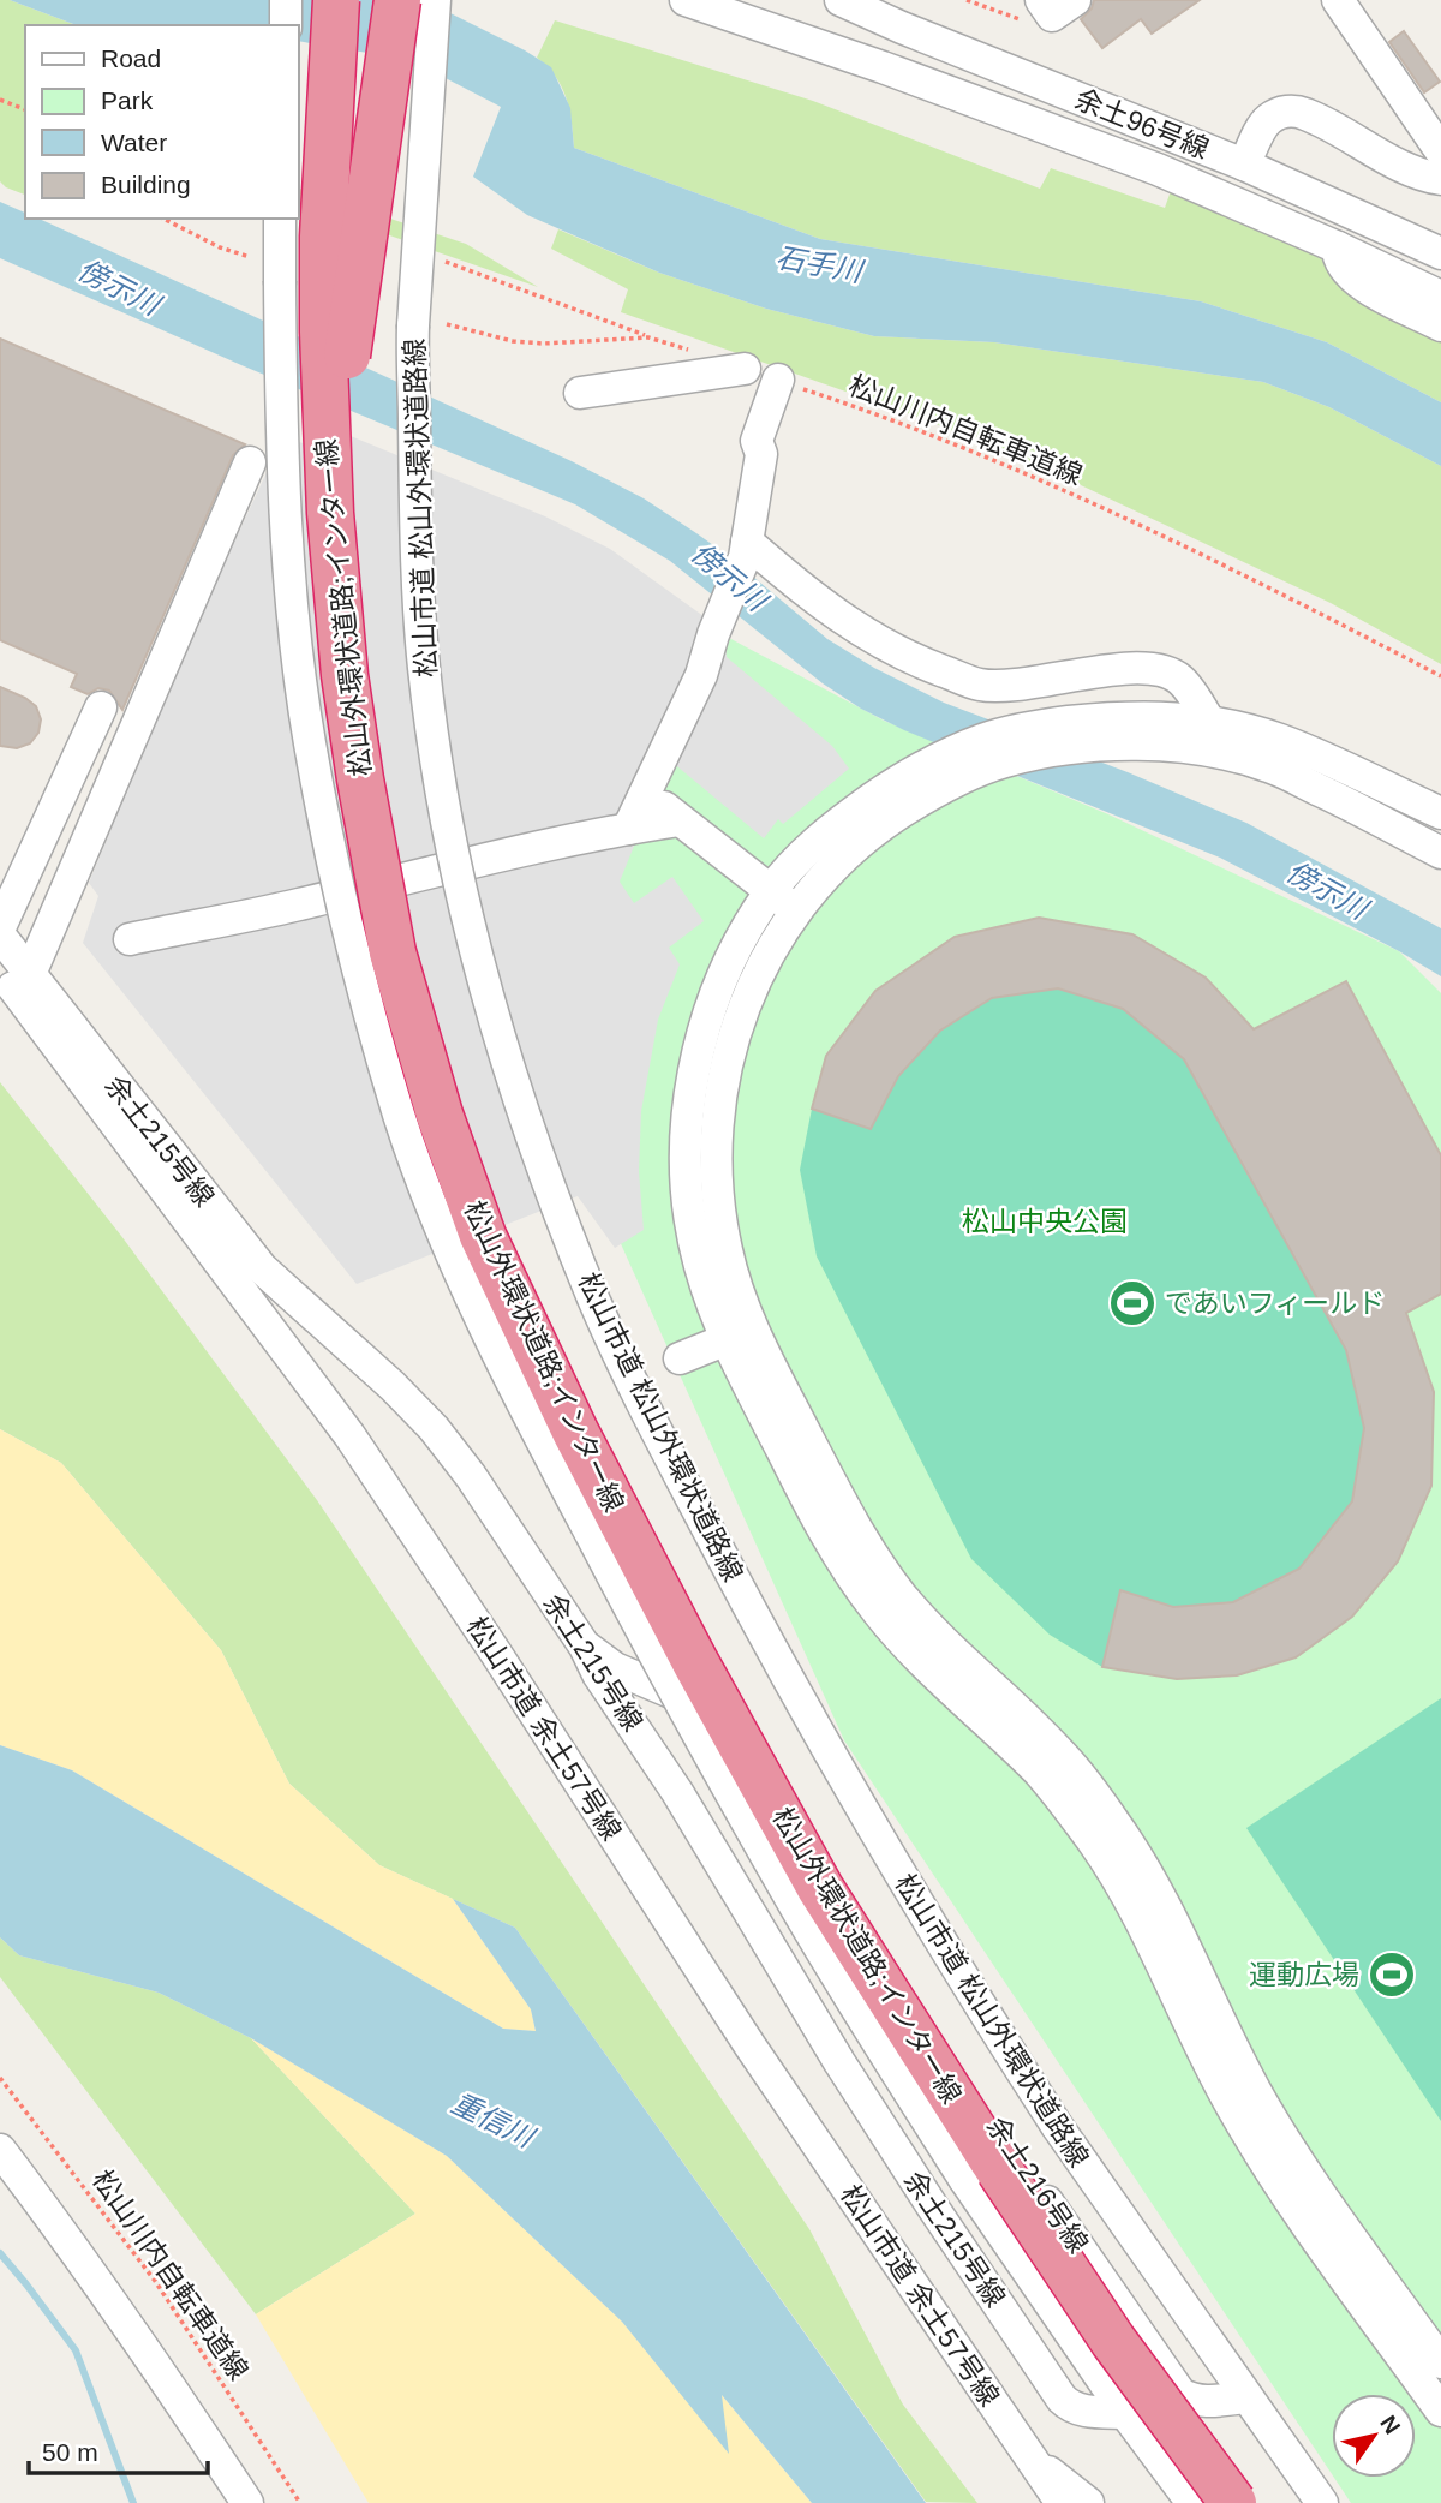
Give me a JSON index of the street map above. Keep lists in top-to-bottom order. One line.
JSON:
{"streets":{"highway":["松山外環状道路;インター線"],"street":["余土96号線","松山市道 松山外環状道路線","余土215号線","松山市道 余土57号線","余土216号線"],"path":["松山川内自転車道線"]},"crossings":[["松山市道 松山外環状道路線","余土216号線"],["余土215号線","松山市道 余土57号線"],["余土215号線","余土216号線"]],"water":["石手川","傍示川","重信川"],"parks":["松山中央公園"],"places":{"sports":["であいフィールド","運動広場"]},"legend":["Road","Park","Water","Building"],"scale_bar":"50 m","north":"top right"}
